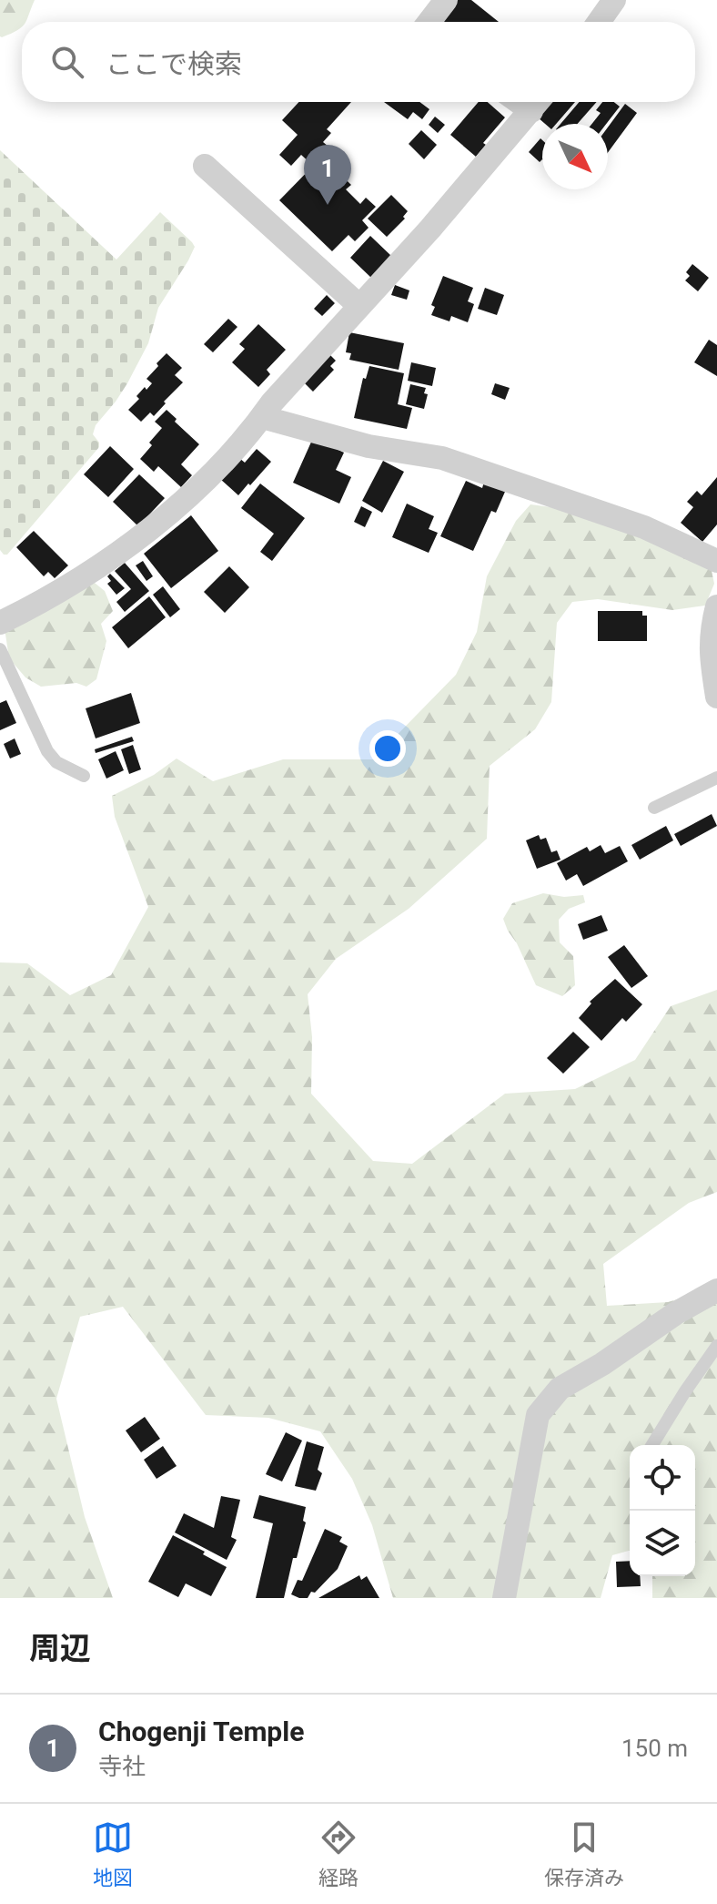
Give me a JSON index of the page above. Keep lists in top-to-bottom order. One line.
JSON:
{"north":"bottom right","page":{"search":"ここで検索","pins":"1","heading":"周辺","list":[{"mark":"1","name":"Chogenji Temple","note":"寺社","value":"150 m"}],"nav":["地図","経路","保存済み"]}}
